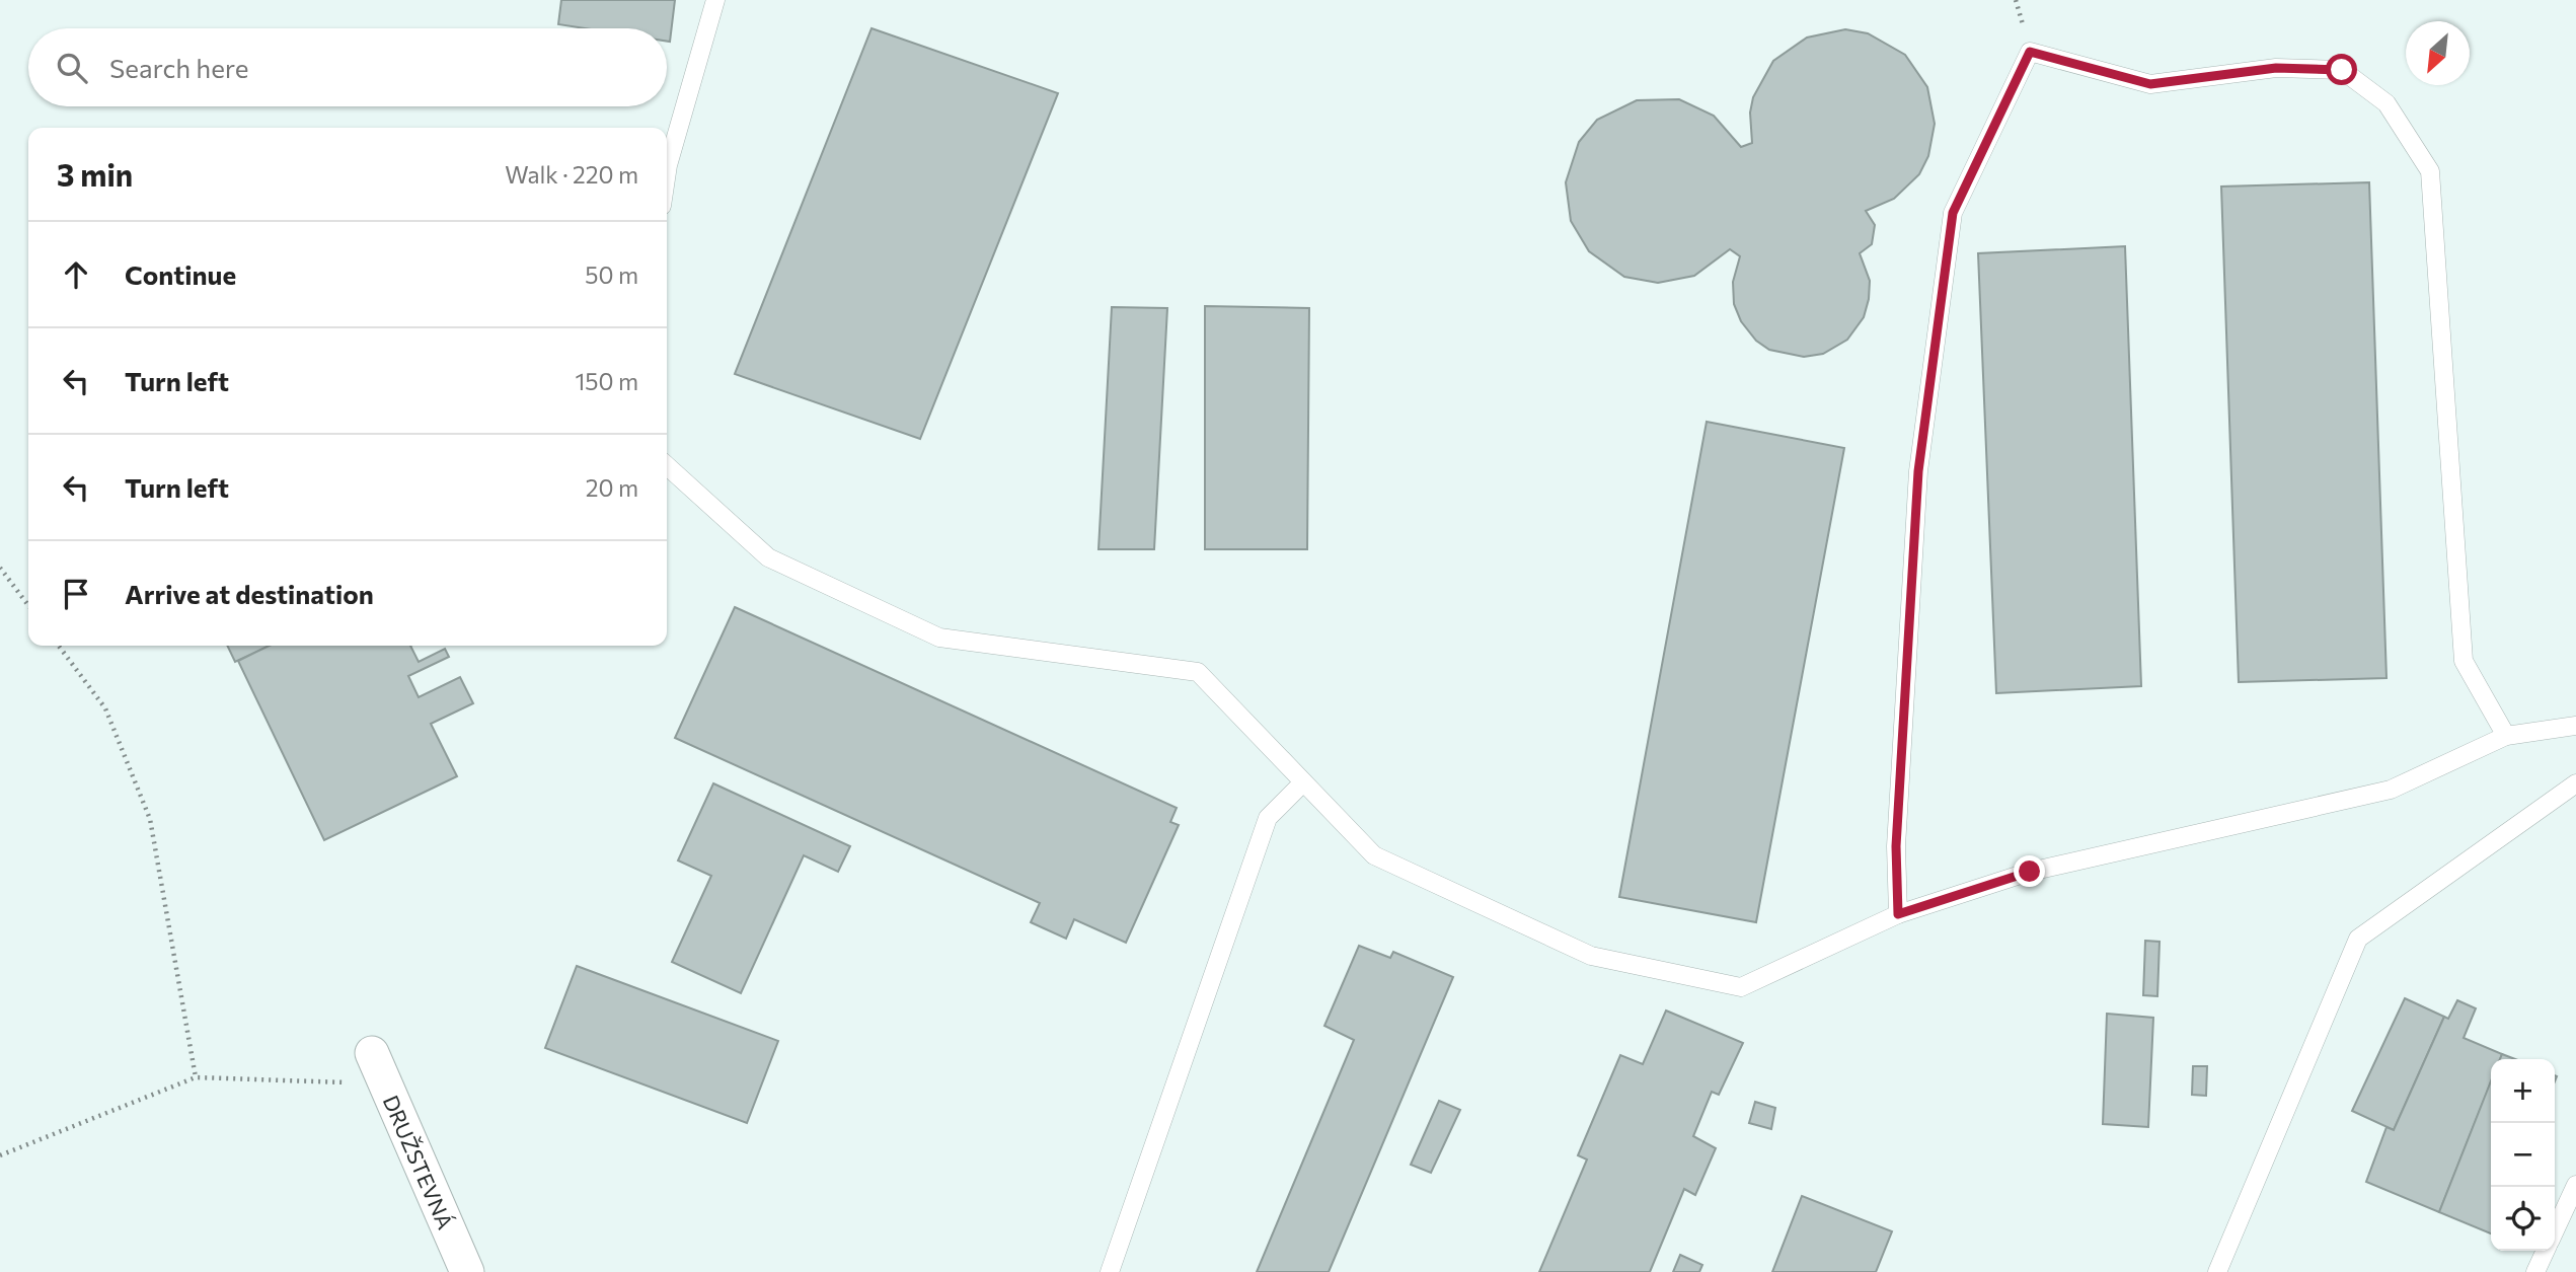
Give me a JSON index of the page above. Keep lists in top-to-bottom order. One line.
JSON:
{"streets":{"street":["DRUŽSTEVNÁ"]},"north":"bottom left","page":{"search":"Search here","heading":["3 min","Walk · 220 m"],"list":[["Continue","50 m"],["Turn left","150 m"],["Turn left","20 m"],"Arrive at destination"],"map_buttons":["+","−"]}}
